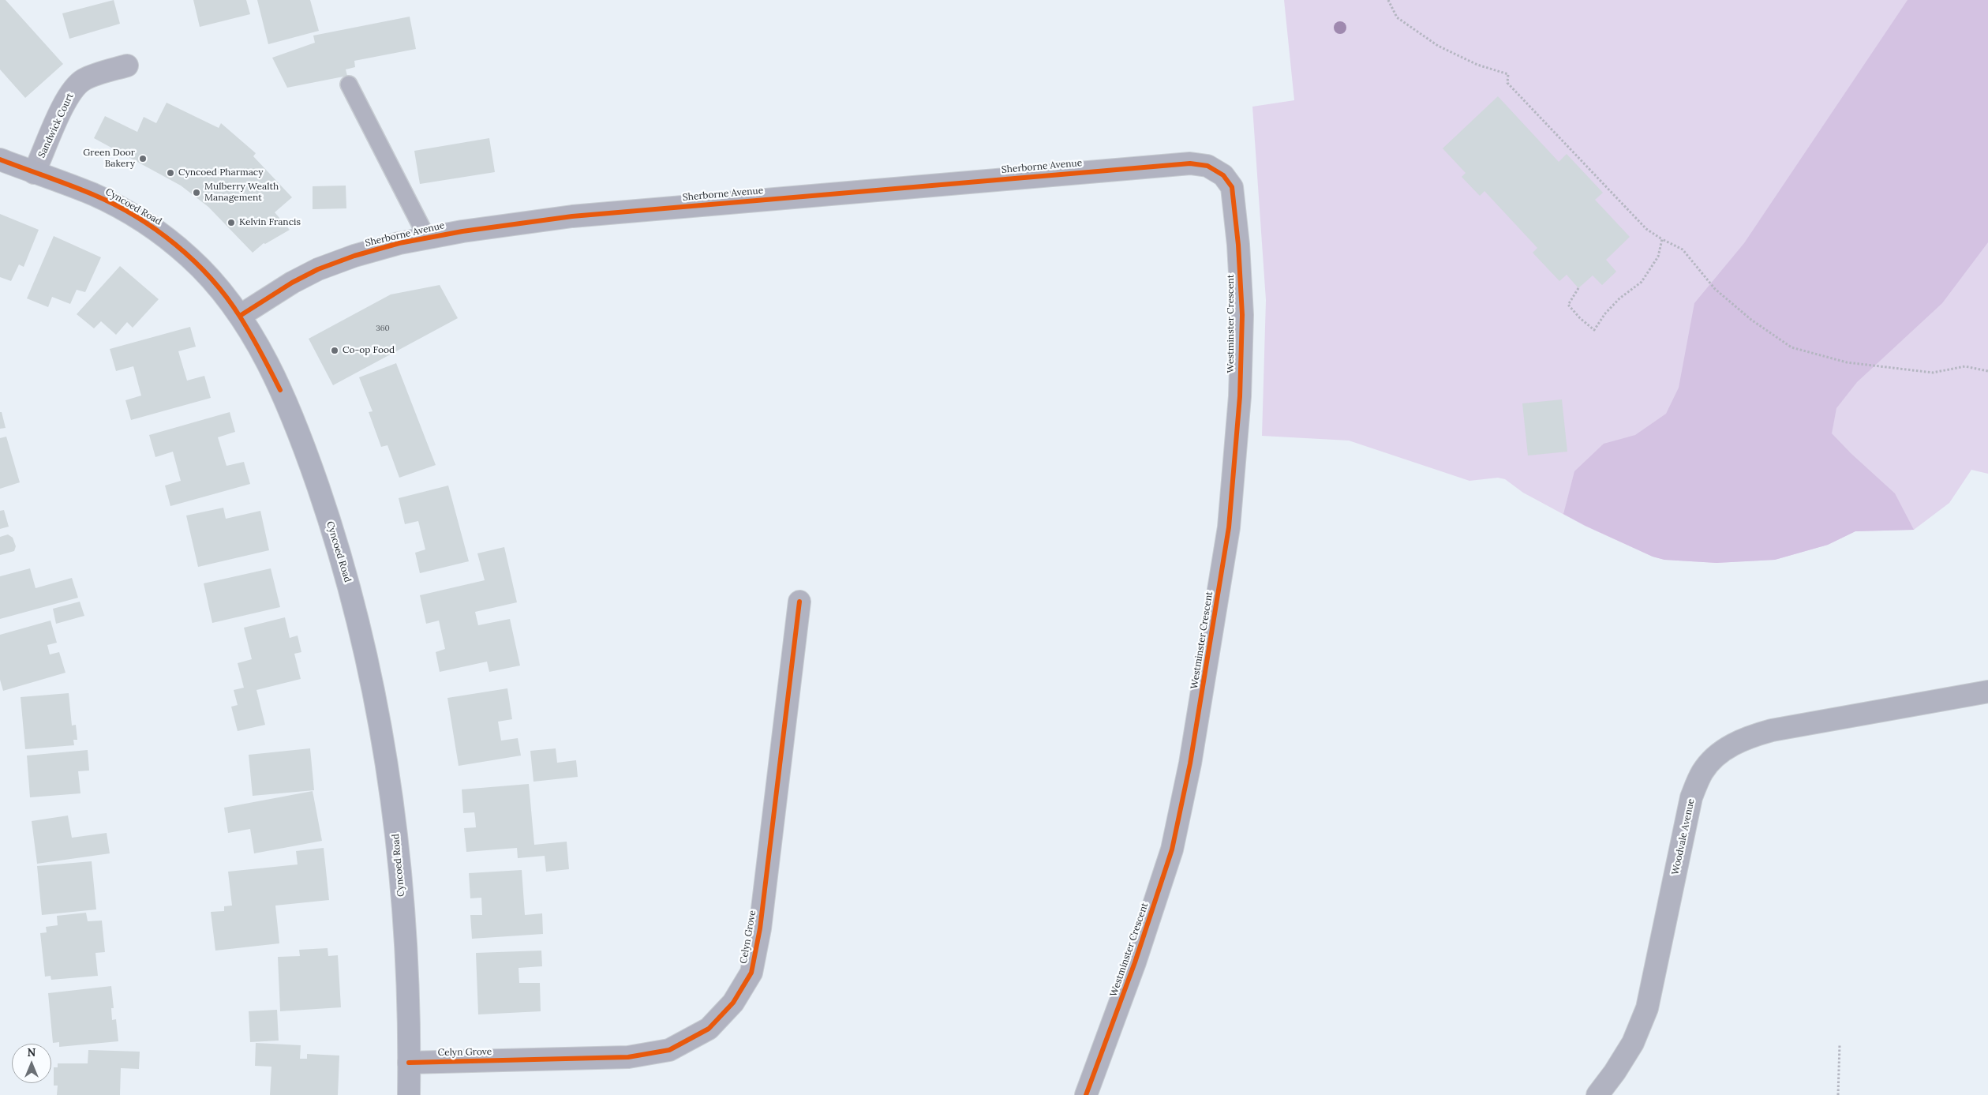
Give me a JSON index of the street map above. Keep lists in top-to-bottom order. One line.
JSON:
{"streets":{"street":["Sandwick Court","Sherborne Avenue","Cyncoed Road","Westminster Crescent","Woodvale Avenue","Celyn Grove"]},"crossings":[["Sandwick Court","Cyncoed Road"],["Sherborne Avenue","Cyncoed Road"],["Sherborne Avenue","Westminster Crescent"],["Cyncoed Road","Celyn Grove"]],"places":["Green Door Bakery","Cyncoed Pharmacy","Mulberry Wealth Management","Kelvin Francis","Co-op Food"],"house_numbers":["360"],"north":"top"}
